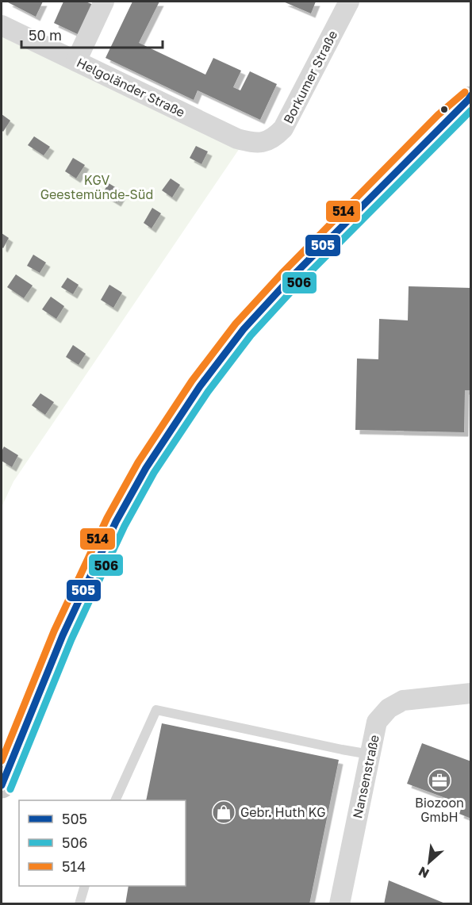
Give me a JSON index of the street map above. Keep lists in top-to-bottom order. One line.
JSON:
{"streets":{"street":["Borkumer Straße","Helgoländer Straße","Nansenstraße"]},"crossings":[["Borkumer Straße","Helgoländer Straße"]],"parks":["KGV Geestemünde-Süd"],"places":{"office":["Biozoon GmbH"],"shop":["Gebr. Huth KG"]},"lines":["transit line 514","transit line 505","transit line 506"],"legend":["505","506","514"],"scale_bar":"50 m","north":"bottom left"}
